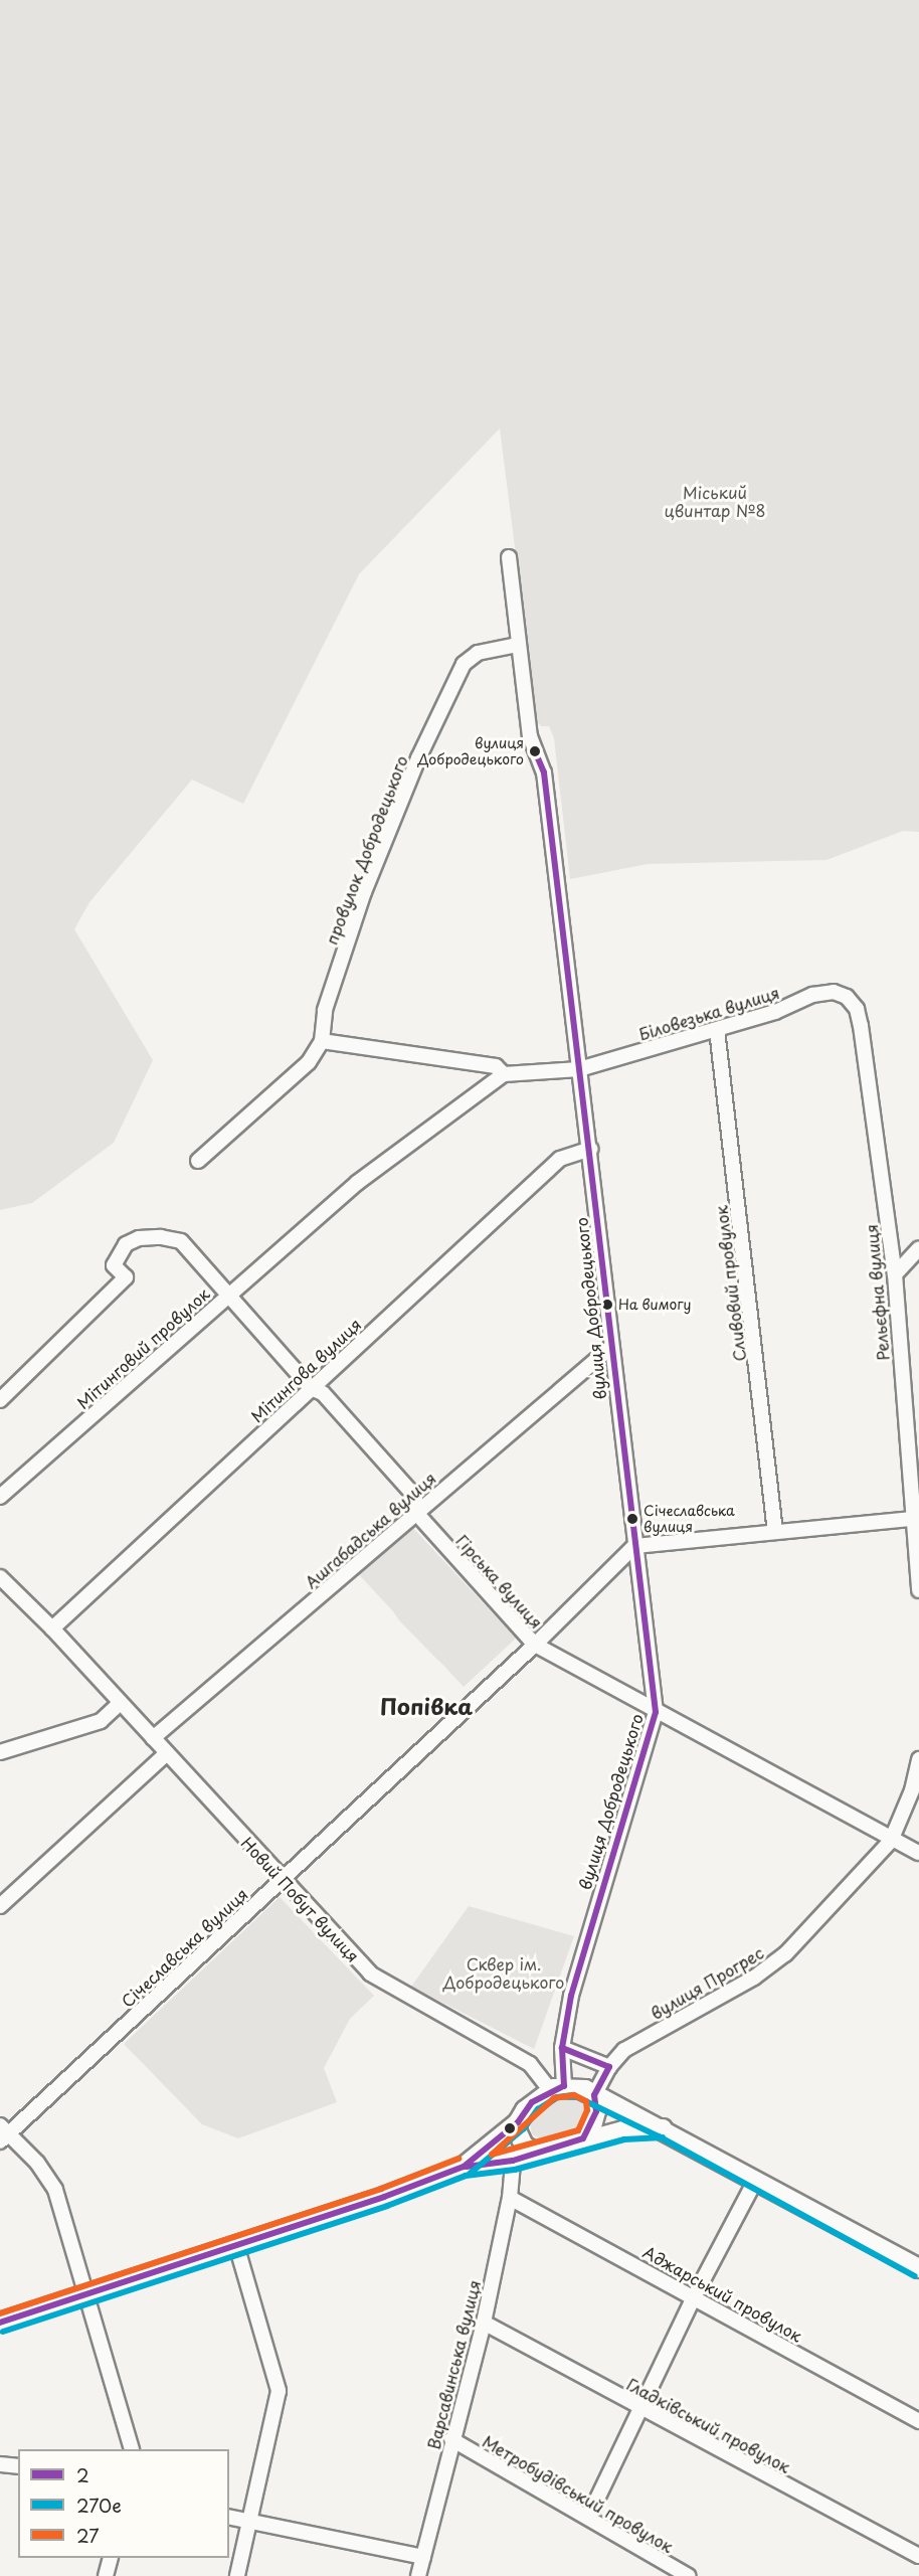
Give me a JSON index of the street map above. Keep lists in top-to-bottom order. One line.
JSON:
{"streets":{"street":["провулок Добродецького","Біловезька вулиця","Сливовий провулок","Рельєфна вулиця","вулиця Добродецького","Мітинговий провулок","Мітингова вулиця","Ашгабадська вулиця","Гірська вулиця","Новий Побут вулиця","Січеславська вулиця","вулиця Прогрес","Аджарський провулок","Варсавинська вулиця","Гладківський провулок","Метробудівський провулок"]},"crossings":[["провулок Добродецького","вулиця Добродецького"],["Біловезька вулиця","Сливовий провулок"],["Біловезька вулиця","Рельєфна вулиця"],["Біловезька вулиця","вулиця Добродецького"],["Біловезька вулиця","Мітинговий провулок"],["вулиця Добродецького","Мітингова вулиця"],["вулиця Добродецького","Ашгабадська вулиця"],["вулиця Добродецького","Гірська вулиця"],["вулиця Добродецького","Новий Побут вулиця"],["вулиця Добродецького","Січеславська вулиця"],["вулиця Добродецького","вулиця Прогрес"],["Мітинговий провулок","Гірська вулиця"],["Мітингова вулиця","Гірська вулиця"],["Мітингова вулиця","Новий Побут вулиця"],["Ашгабадська вулиця","Гірська вулиця"],["Ашгабадська вулиця","Новий Побут вулиця"],["Гірська вулиця","Січеславська вулиця"],["Гірська вулиця","вулиця Прогрес"],["Новий Побут вулиця","Січеславська вулиця"],["Новий Побут вулиця","вулиця Прогрес"],["Аджарський провулок","Варсавинська вулиця"],["Варсавинська вулиця","Гладківський провулок"],["Варсавинська вулиця","Метробудівський провулок"]],"districts":["Попівка"],"parks":["Міський цвинтар №8","Сквер ім. Добродецького"],"places":["вулиця Добродецького","На вимогу","Січеславська вулиця"],"lines":["transit line 2","transit line 270е","transit line 27"],"legend":["2","270е","27"]}
